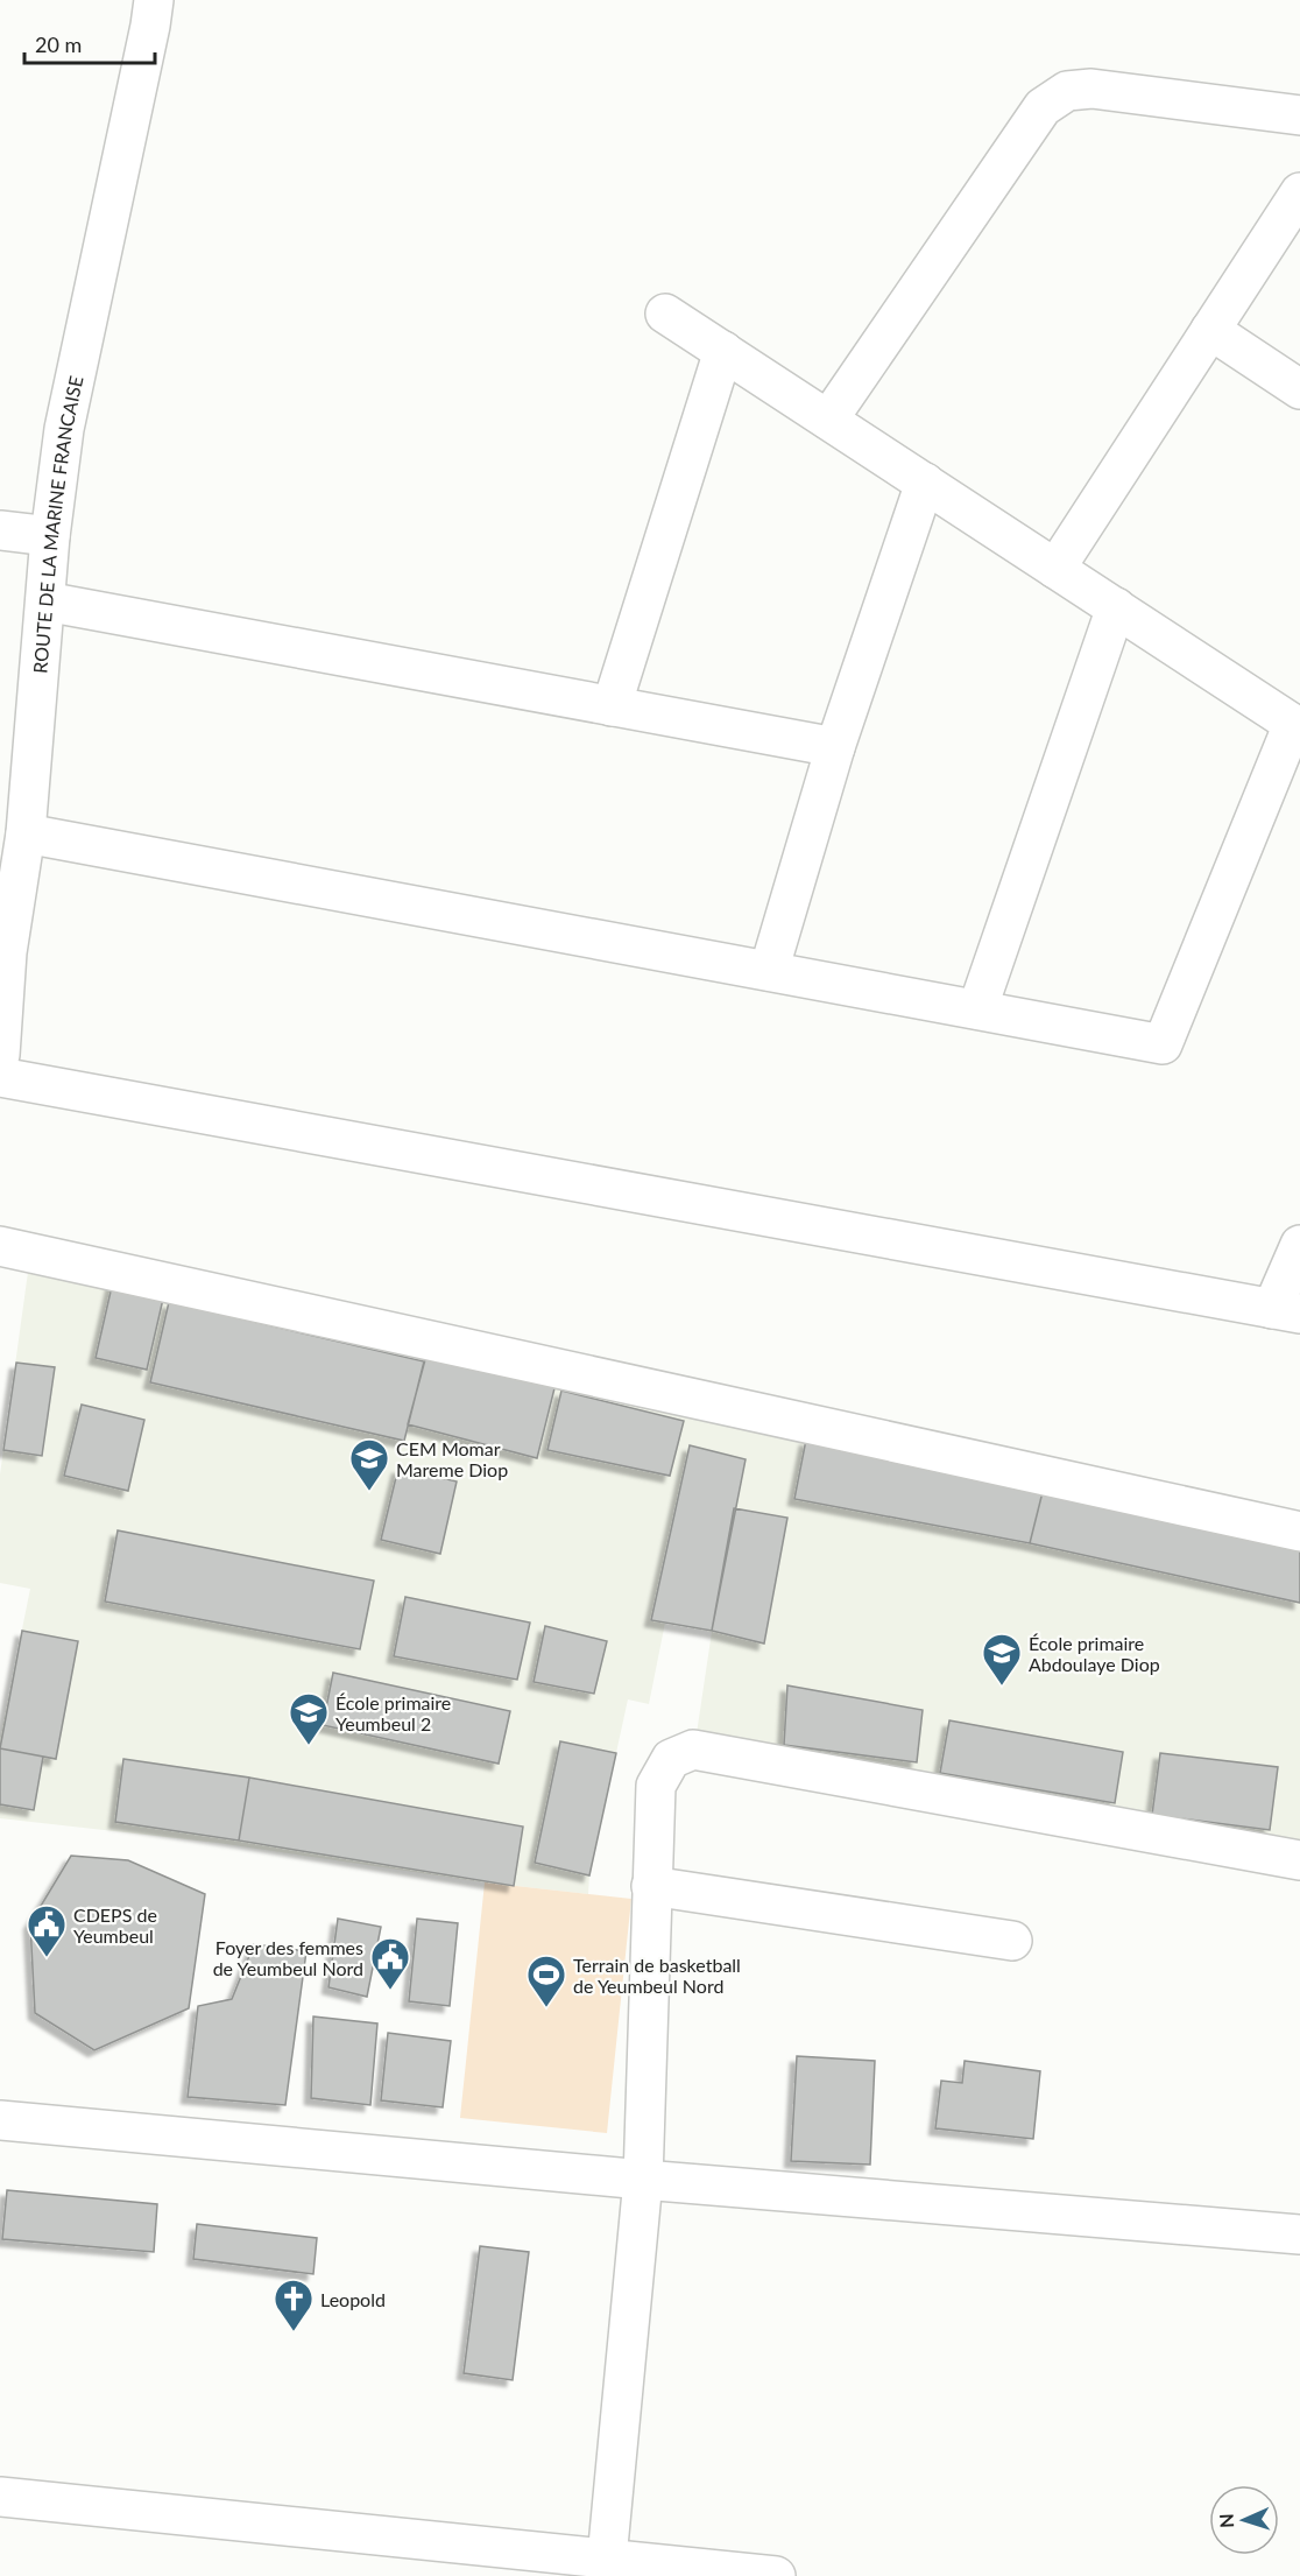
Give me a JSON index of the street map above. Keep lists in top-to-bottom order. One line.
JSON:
{"streets":{"street":["ROUTE DE LA MARINE FRANCAISE"]},"places":{"school or university":["CEM Momar Mareme Diop","École primaire Abdoulaye Diop","École primaire Yeumbeul 2"],"public building":["CDEPS de Yeumbeul","Foyer des femmes de Yeumbeul Nord"],"sports":["Terrain de basketball de Yeumbeul Nord"],"church":["Leopold"]},"scale_bar":"20 m","north":"left"}
